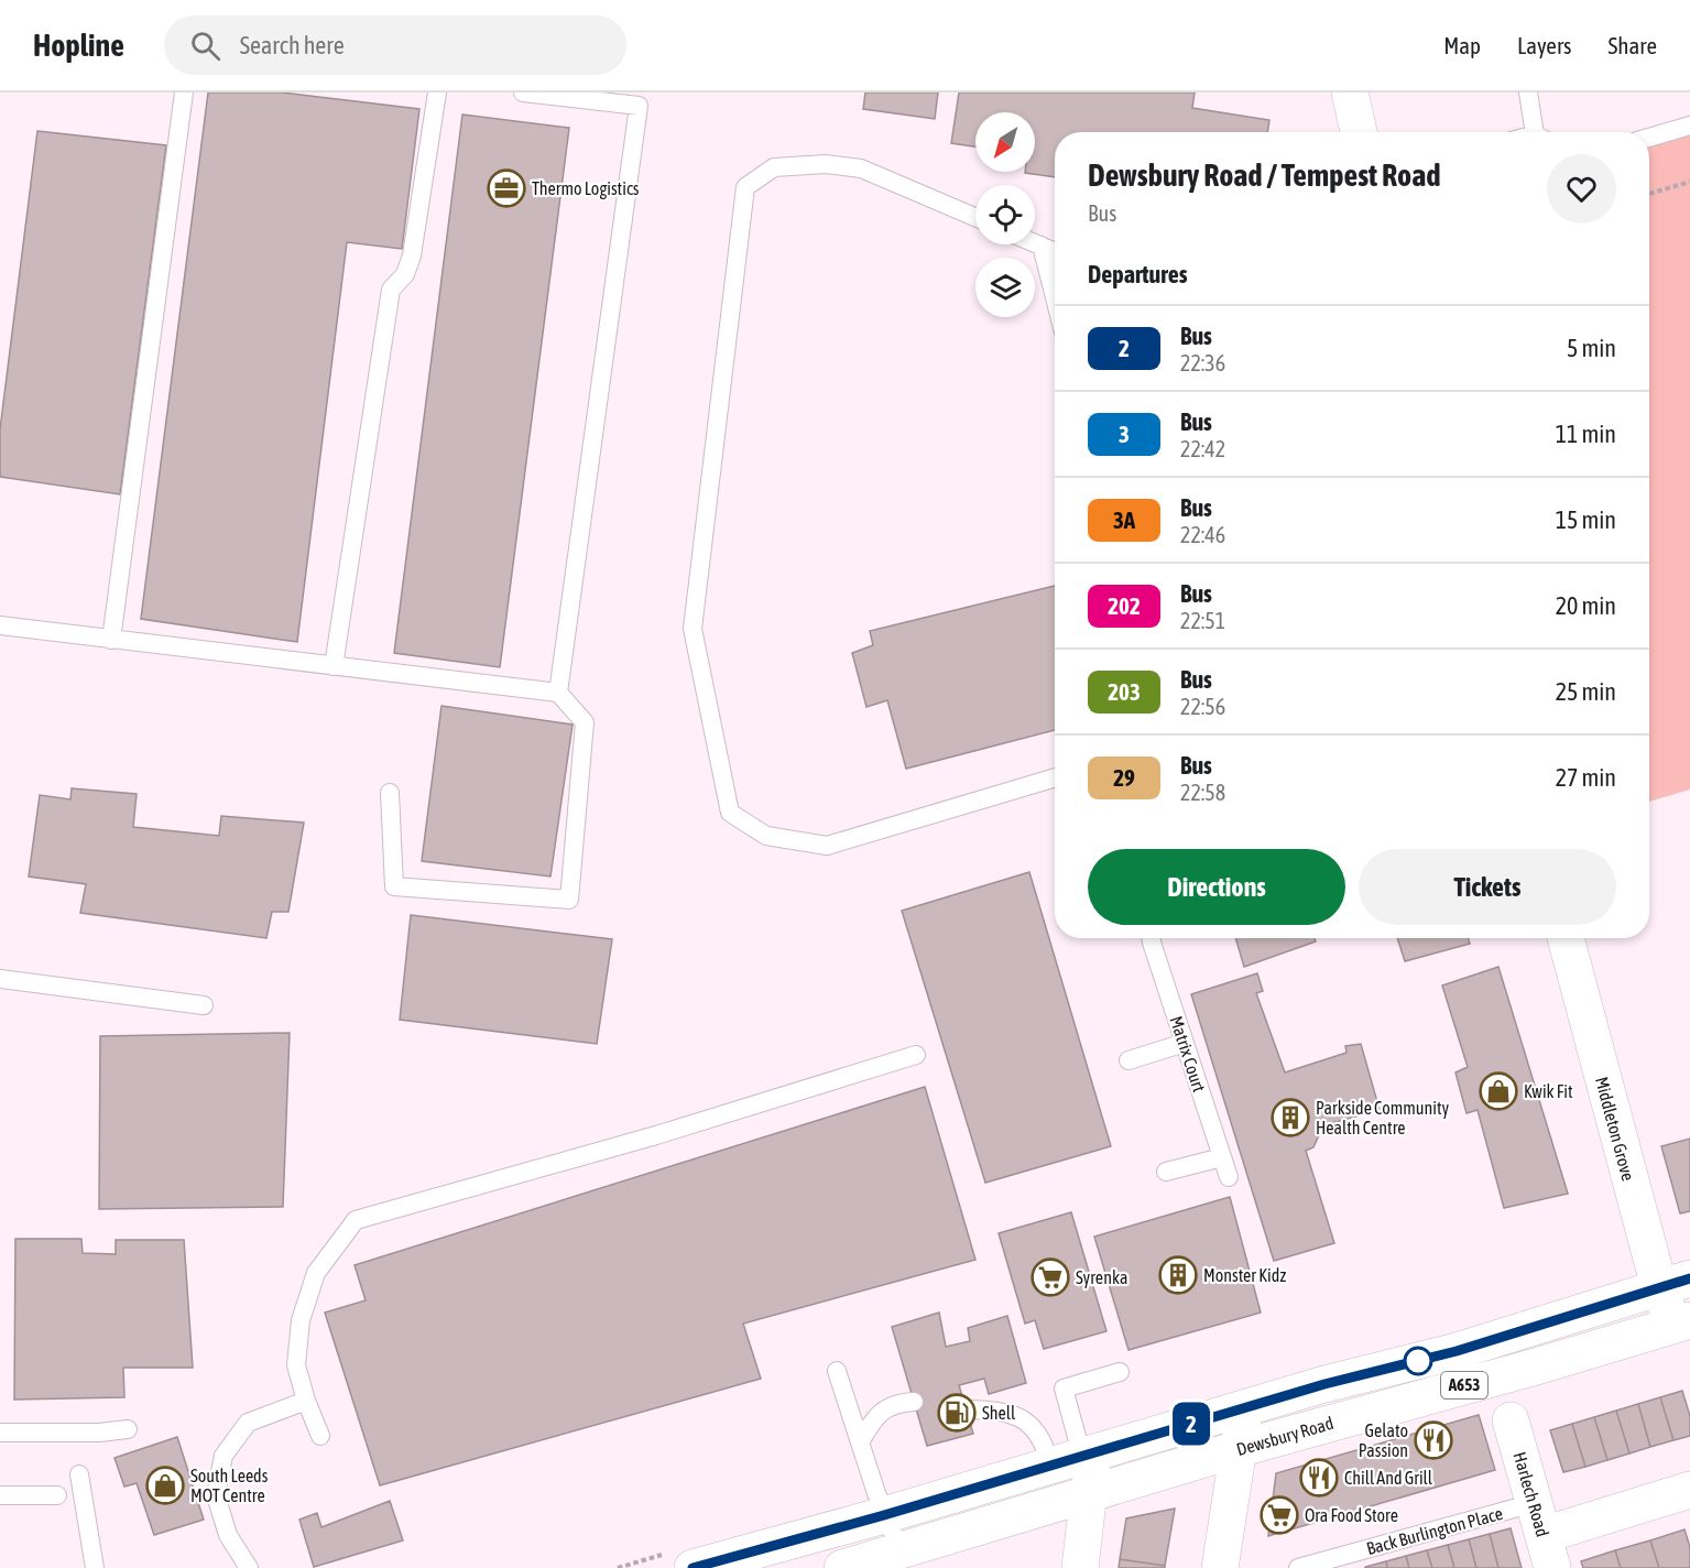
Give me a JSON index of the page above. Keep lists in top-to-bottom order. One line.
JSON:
{"streets":{"main road":["Middleton Grove","A653","Dewsbury Road","Harlech Road"],"lane":["Matrix Court","Back Burlington Place"]},"crossings":[["Middleton Grove","A653"],["Middleton Grove","Dewsbury Road"],["A653","Dewsbury Road"],["Harlech Road","Back Burlington Place"]],"places":{"office":["Thermo Logistics"],"shop":["Kwik Fit","South Leeds MOT Centre"],"building":["Parkside Community Health Centre","Monster Kidz"],"supermarket":["Syrenka","Ora Food Store"],"fuel station":["Shell"],"restaurant":["Gelato Passion","Chill And Grill"]},"lines":["bus line 2"],"north":"bottom left","page":{"header":"Hopline","search":"Search here","nav":["Map","Layers","Share"],"on_map":"2","heading":[["Dewsbury Road / Tempest Road","Bus"],"Departures"],"list":[{"mark":"2","name":"Bus","note":"22:36","value":"5 min"},{"mark":"3","name":"Bus","note":"22:42","value":"11 min"},{"mark":"3A","name":"Bus","note":"22:46","value":"15 min"},{"mark":"202","name":"Bus","note":"22:51","value":"20 min"},{"mark":"203","name":"Bus","note":"22:56","value":"25 min"},{"mark":"29","name":"Bus","note":"22:58","value":"27 min"}],"buttons":["Directions","Tickets"]}}
